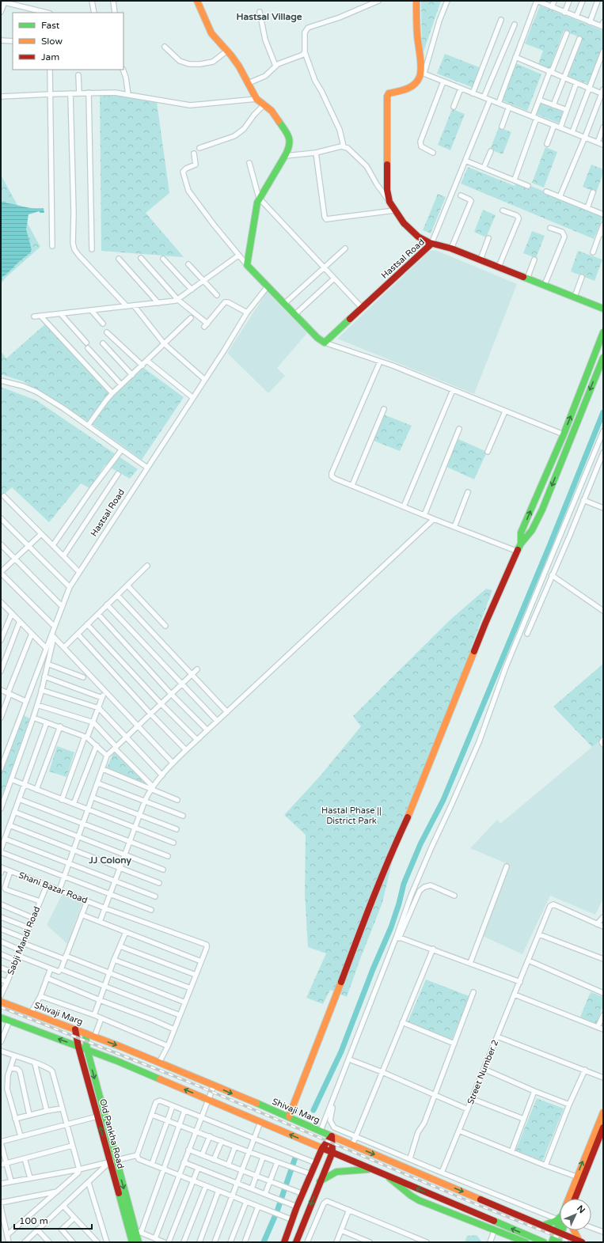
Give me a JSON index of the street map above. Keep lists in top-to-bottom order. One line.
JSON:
{"streets":{"street":["Hastsal Road","Shani Bazar Road","Sabji Mandi Road","Shivaji Marg","Street Number 2","Old Pankha Road"]},"crossings":[["Shani Bazar Road","Sabji Mandi Road"],["Shani Bazar Road","Shivaji Marg"],["Shivaji Marg","Old Pankha Road"]],"districts":["Hastsal Village","JJ Colony"],"parks":["Hastal Phase || District Park"],"legend":["Fast","Slow","Jam"],"scale_bar":"100 m","north":"top right"}
